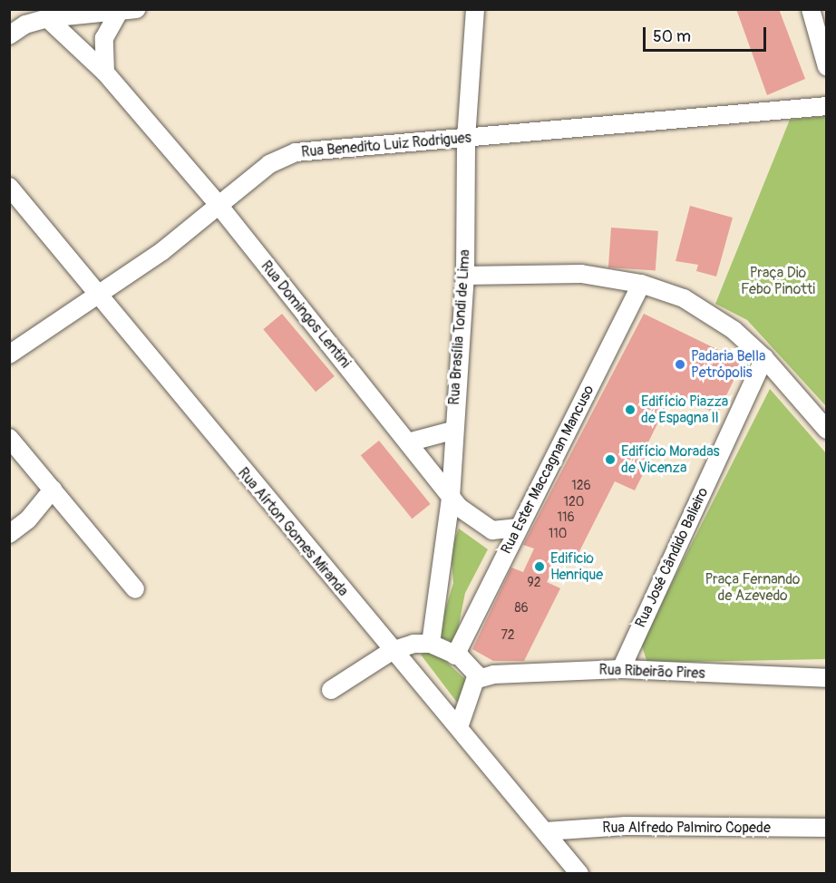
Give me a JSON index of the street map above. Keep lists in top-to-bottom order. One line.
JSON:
{"streets":{"street":["Rua Benedito Luiz Rodrigues","Rua Domingos Lentini","Rua Brasília Tondi de Lima","Rua Ester Maccagnan Mancuso","Rua Aírton Gomes Miranda","Rua José Cândido Balieiro","Rua Ribeirão Pires","Rua Alfredo Palmiro Copede"]},"crossings":[["Rua Benedito Luiz Rodrigues","Rua Domingos Lentini"],["Rua Benedito Luiz Rodrigues","Rua Brasília Tondi de Lima"],["Rua Benedito Luiz Rodrigues","Rua Aírton Gomes Miranda"],["Rua Domingos Lentini","Rua Brasília Tondi de Lima"],["Rua Domingos Lentini","Rua Ester Maccagnan Mancuso"],["Rua Aírton Gomes Miranda","Rua Alfredo Palmiro Copede"],["Rua José Cândido Balieiro","Rua Ribeirão Pires"]],"parks":["Praça Dio Febo Pinotti","Praça Fernando de Azevedo"],"places":["Padaria Bella Petrópolis","Edifício Piazza de Espagna ll","Edifício Moradas de Vicenza","Edificio Henrique"],"house_numbers":["126","120","116","110","92","86","72"],"scale_bar":"50 m"}
